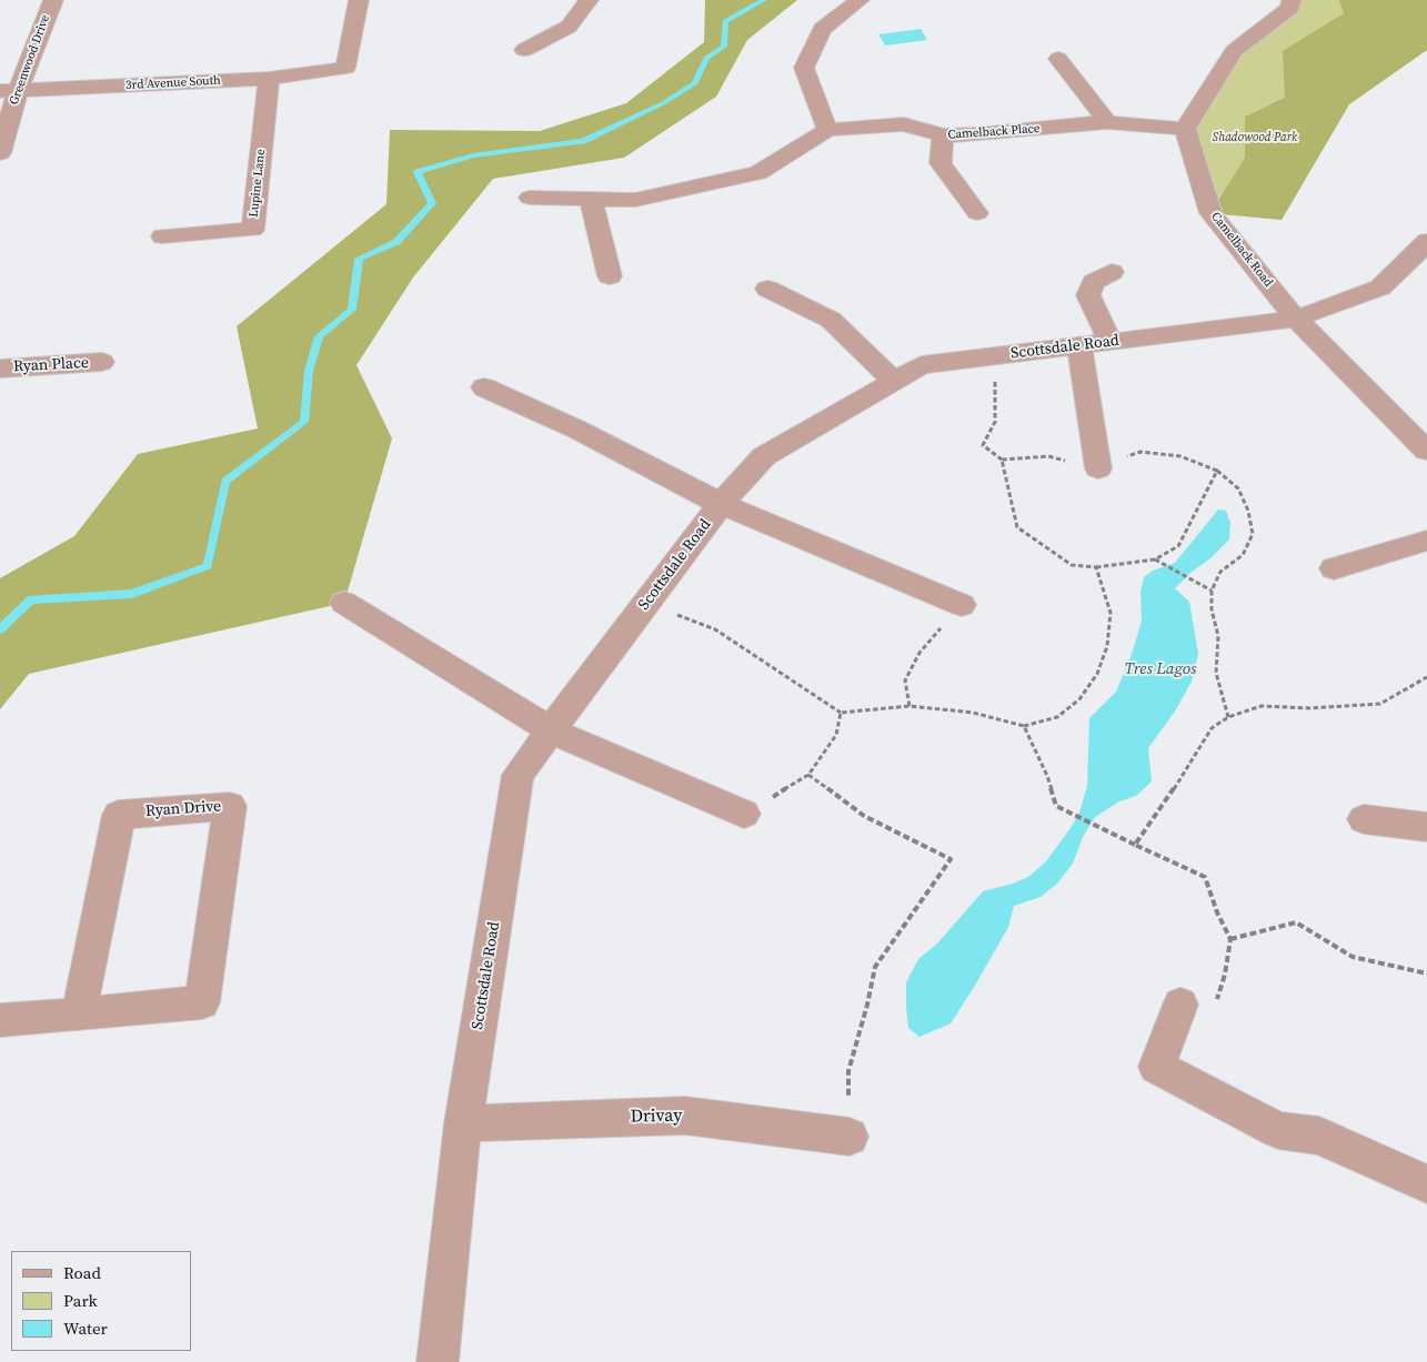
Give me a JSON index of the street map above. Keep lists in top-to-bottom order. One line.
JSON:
{"streets":{"street":["Greenwood Drive","3rd Avenue South","Camelback Place","Lupine Lane","Camelback Road","Scottsdale Road","Ryan Place","Ryan Drive","Drivay"]},"crossings":[["Greenwood Drive","3rd Avenue South"],["3rd Avenue South","Lupine Lane"],["Camelback Place","Camelback Road"],["Camelback Road","Scottsdale Road"],["Scottsdale Road","Drivay"]],"water":["Tres Lagos"],"parks":["Shadowood Park"],"legend":["Road","Park","Water"]}
